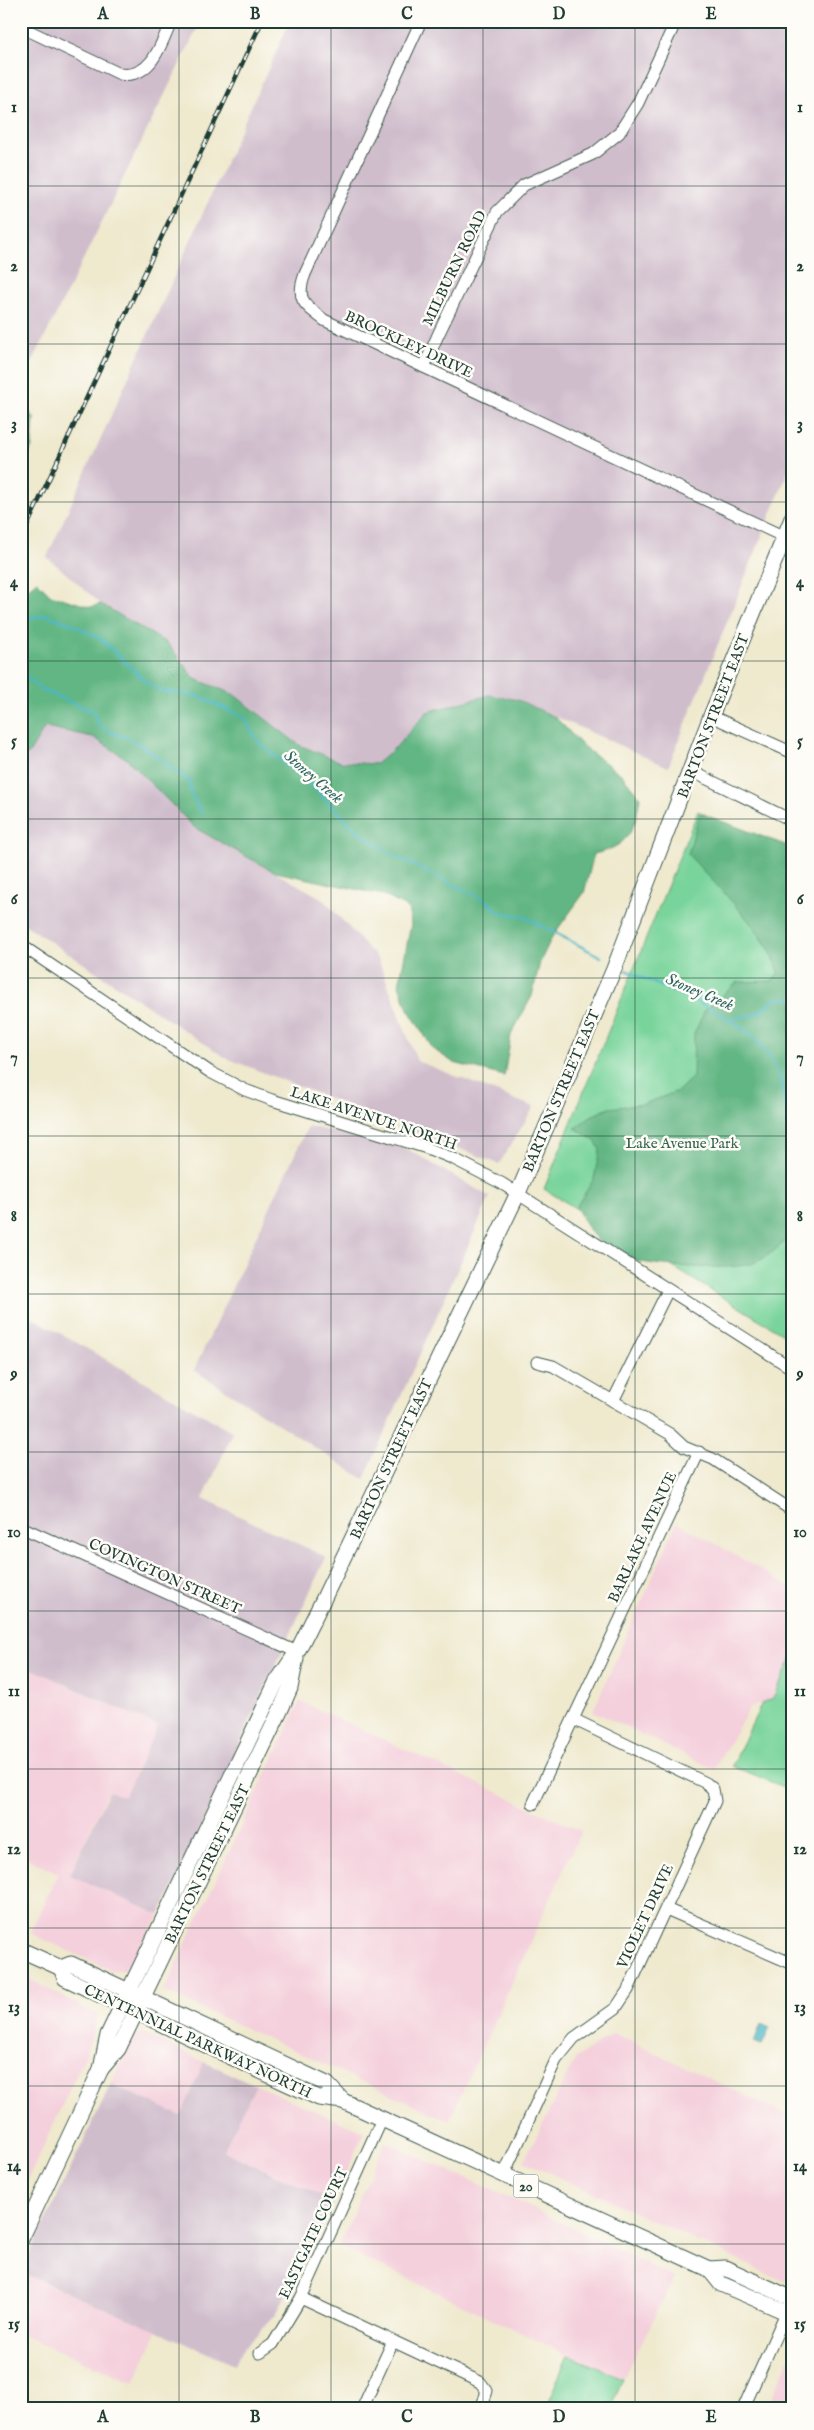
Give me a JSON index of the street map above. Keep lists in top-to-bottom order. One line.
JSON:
{"streets":{"main road":["BARTON STREET EAST","CENTENNIAL PARKWAY NORTH","20"],"street":["MILBURN ROAD","BROCKLEY DRIVE","LAKE AVENUE NORTH","BARLAKE AVENUE","COVINGTON STREET","VIOLET DRIVE","EASTGATE COURT"]},"crossings":[["MILBURN ROAD","BROCKLEY DRIVE"],["BROCKLEY DRIVE","BARTON STREET EAST"],["BARTON STREET EAST","LAKE AVENUE NORTH"],["BARTON STREET EAST","COVINGTON STREET"],["BARTON STREET EAST","CENTENNIAL PARKWAY NORTH"],["BARLAKE AVENUE","VIOLET DRIVE"],["VIOLET DRIVE","CENTENNIAL PARKWAY NORTH"],["CENTENNIAL PARKWAY NORTH","EASTGATE COURT"]],"water":["Stoney Creek"],"parks":["Lake Avenue Park"],"grid":{"columns":["A","B","C","D","E"],"rows":["1","2","3","4","5","6","7","8","9","10","11","12","13","14","15"]}}
